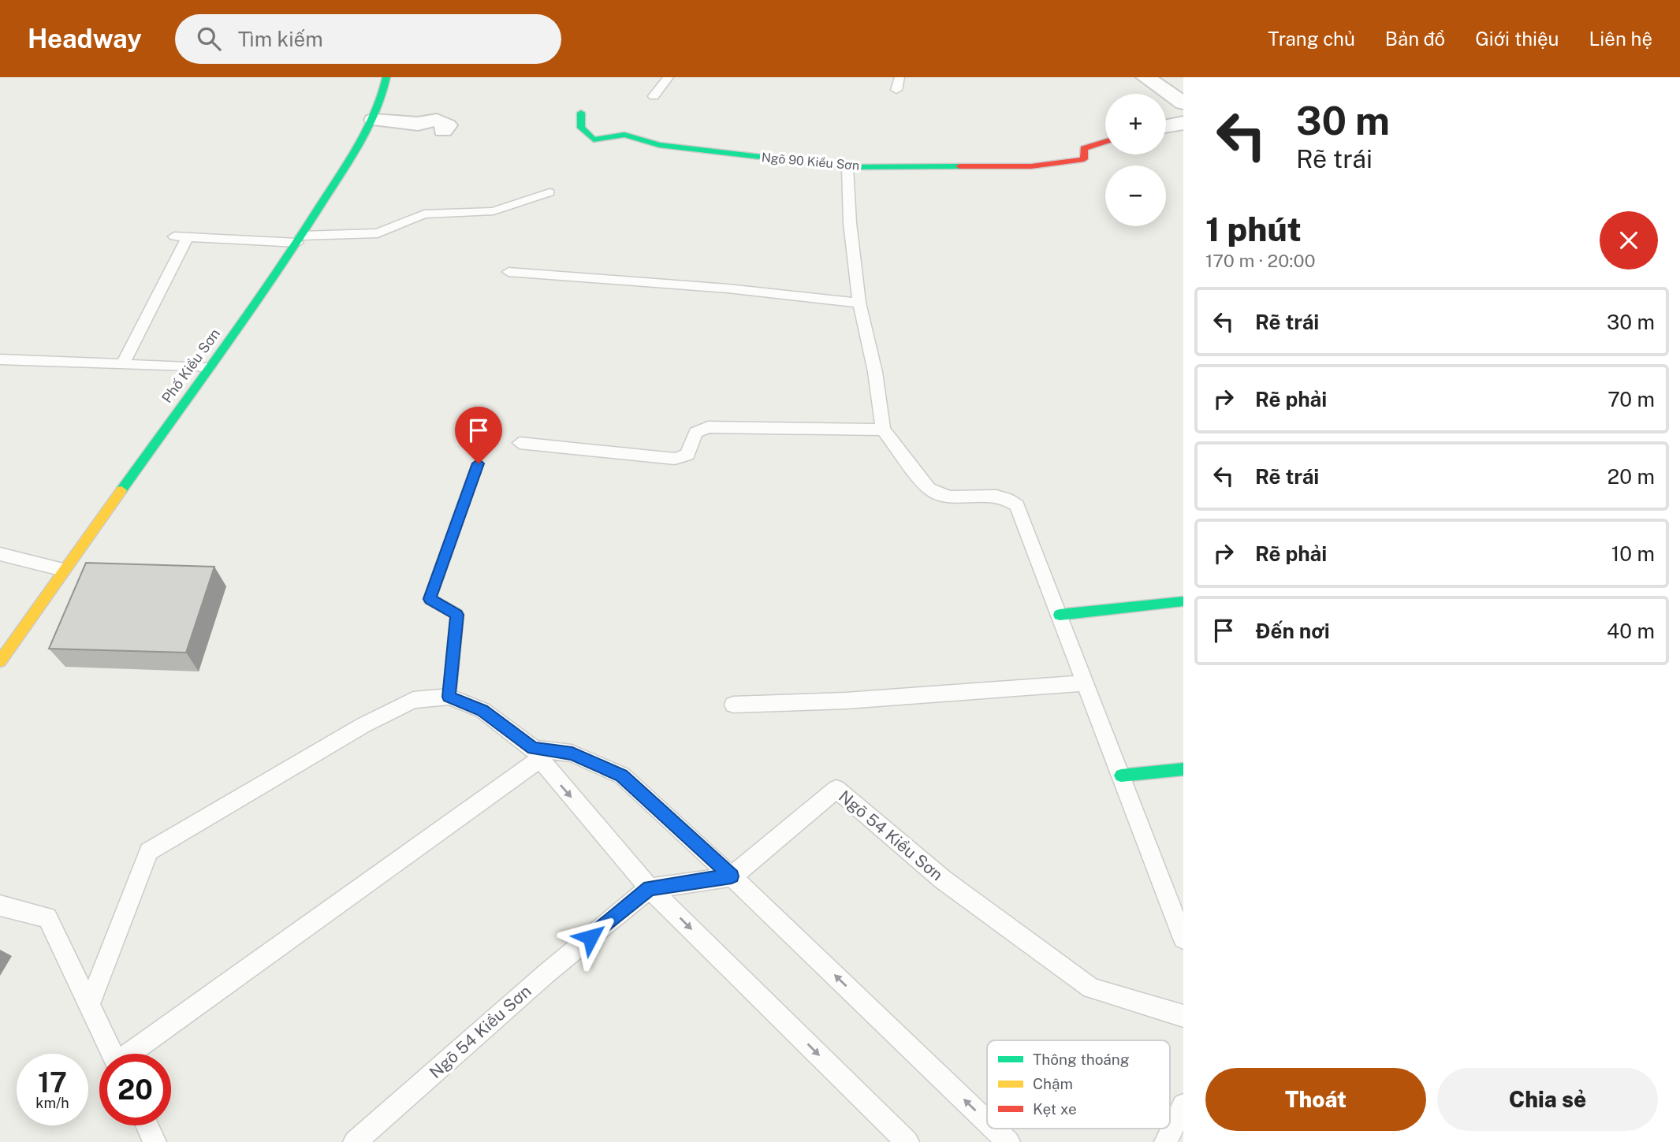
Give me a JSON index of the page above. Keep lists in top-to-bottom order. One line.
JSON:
{"streets":{"street":["Ngõ 90 Kiều Sơn","Phố Kiều Sơn"],"lane":["Ngõ 54 Kiều Sơn"]},"legend":["Thông thoáng","Chậm","Kẹt xe"],"page":{"header":"Headway","search":"Tìm kiếm","nav":["Trang chủ","Bản đồ","Giới thiệu","Liên hệ"],"turn":["30 m","Rẽ trái"],"map_buttons":["+","−"],"heading":["1 phút","170 m · 20:00"],"list":[{"name":"Rẽ trái","value":"30 m"},{"name":"Rẽ phải","value":"70 m"},{"name":"Rẽ trái","value":"20 m"},{"name":"Rẽ phải","value":"10 m"},{"name":"Đến nơi","value":"40 m"}],"speed":"17 km/h","limit":"20","buttons":["Thoát","Chia sẻ"]}}
